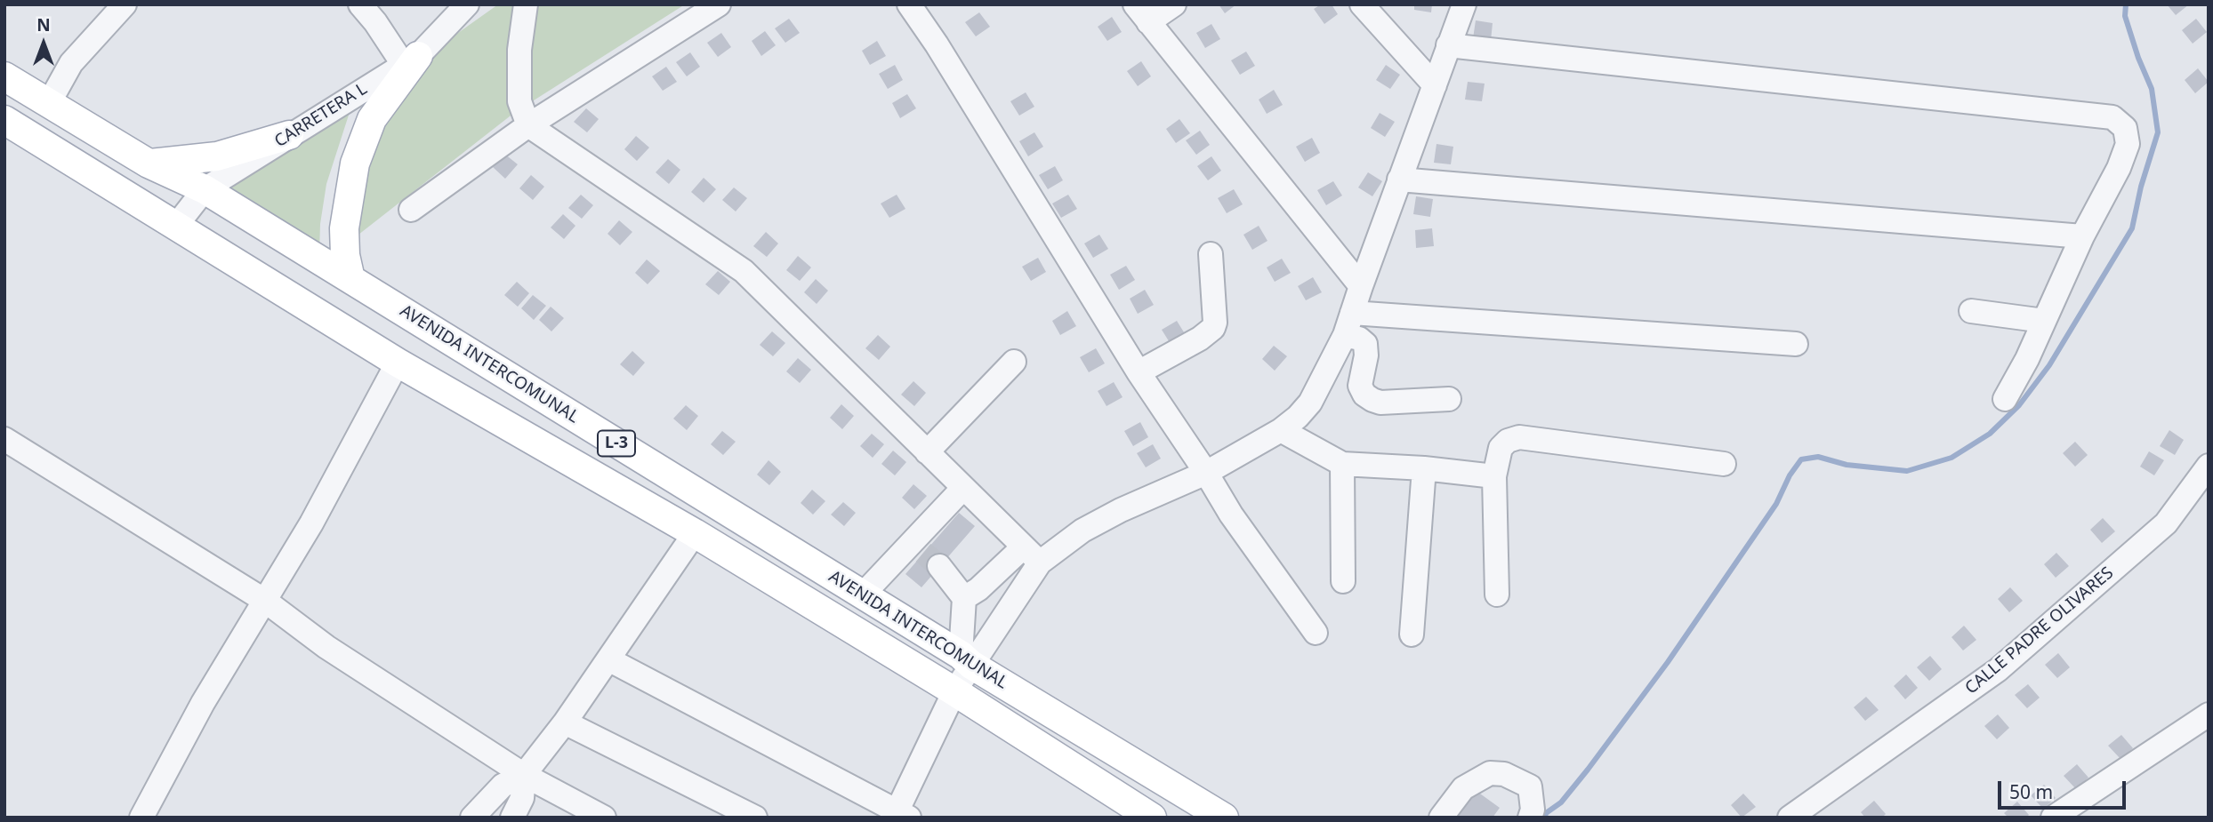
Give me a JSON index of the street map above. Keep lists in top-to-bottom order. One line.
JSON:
{"streets":{"main road":["AVENIDA INTERCOMUNAL","L-3"],"street":["CARRETERA L","CALLE PADRE OLIVARES"]},"crossings":[["CARRETERA L","AVENIDA INTERCOMUNAL"]],"scale_bar":"50 m","north":"top"}
